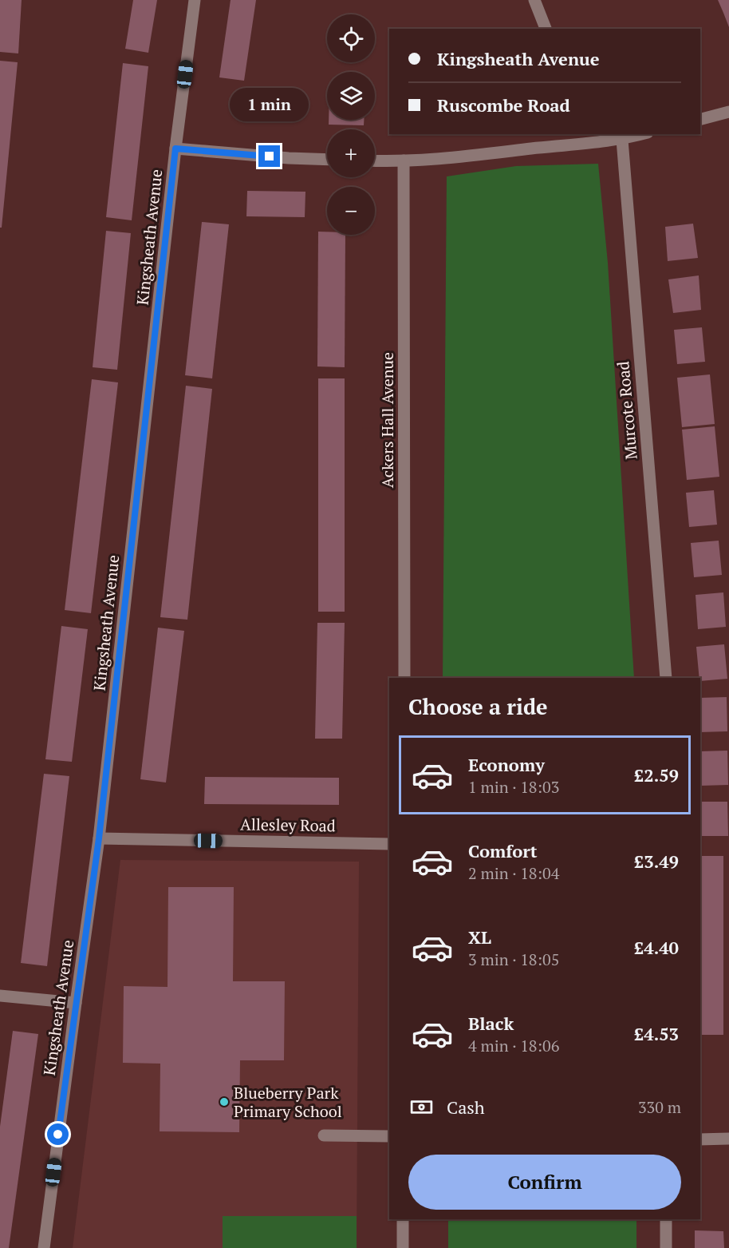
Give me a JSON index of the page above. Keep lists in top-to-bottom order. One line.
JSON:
{"streets":{"street":["Kingsheath Avenue","Murcote Road","Ackers Hall Avenue","Allesley Road"]},"crossings":[["Kingsheath Avenue","Allesley Road"]],"places":["Blueberry Park Primary School"],"page":{"map_buttons":["+","−"],"banner":["Kingsheath Avenue","Ruscombe Road"],"bubble":"1 min","heading":"Choose a ride","list":[{"name":"Economy","note":"1 min · 18:03","value":"£2.59"},{"name":"Comfort","note":"2 min · 18:04","value":"£3.49"},{"name":"XL","note":"3 min · 18:05","value":"£4.40"},{"name":"Black","note":"4 min · 18:06","value":"£4.53"}],"pay":["Cash","330 m"],"buttons":"Confirm"}}
